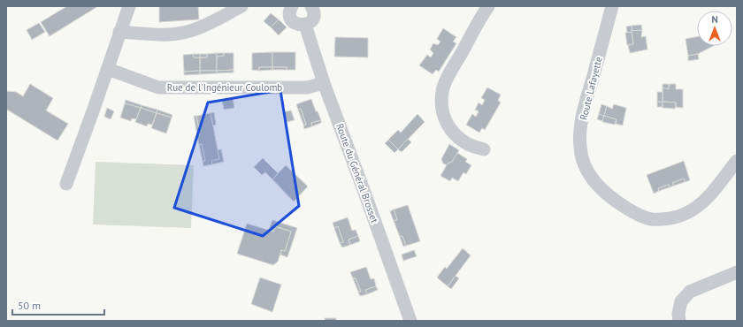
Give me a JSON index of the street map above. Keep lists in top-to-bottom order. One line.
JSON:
{"streets":{"street":["Rue de l'Ingénieur Coulomb","Route Lafayette","Route du Général Brosset"]},"crossings":[["Rue de l'Ingénieur Coulomb","Route du Général Brosset"]],"scale_bar":"50 m","north":"top"}
